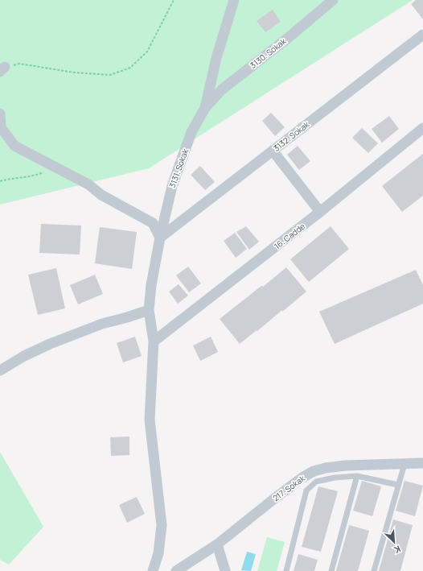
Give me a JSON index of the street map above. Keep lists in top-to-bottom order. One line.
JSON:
{"streets":{"street":["3130. Sokak","3132. Sokak","3131. Sokak","16. Cadde","217. Sokak"]},"crossings":[["3130. Sokak","3131. Sokak"],["3132. Sokak","3131. Sokak"],["3131. Sokak","16. Cadde"]],"north":"bottom right"}
